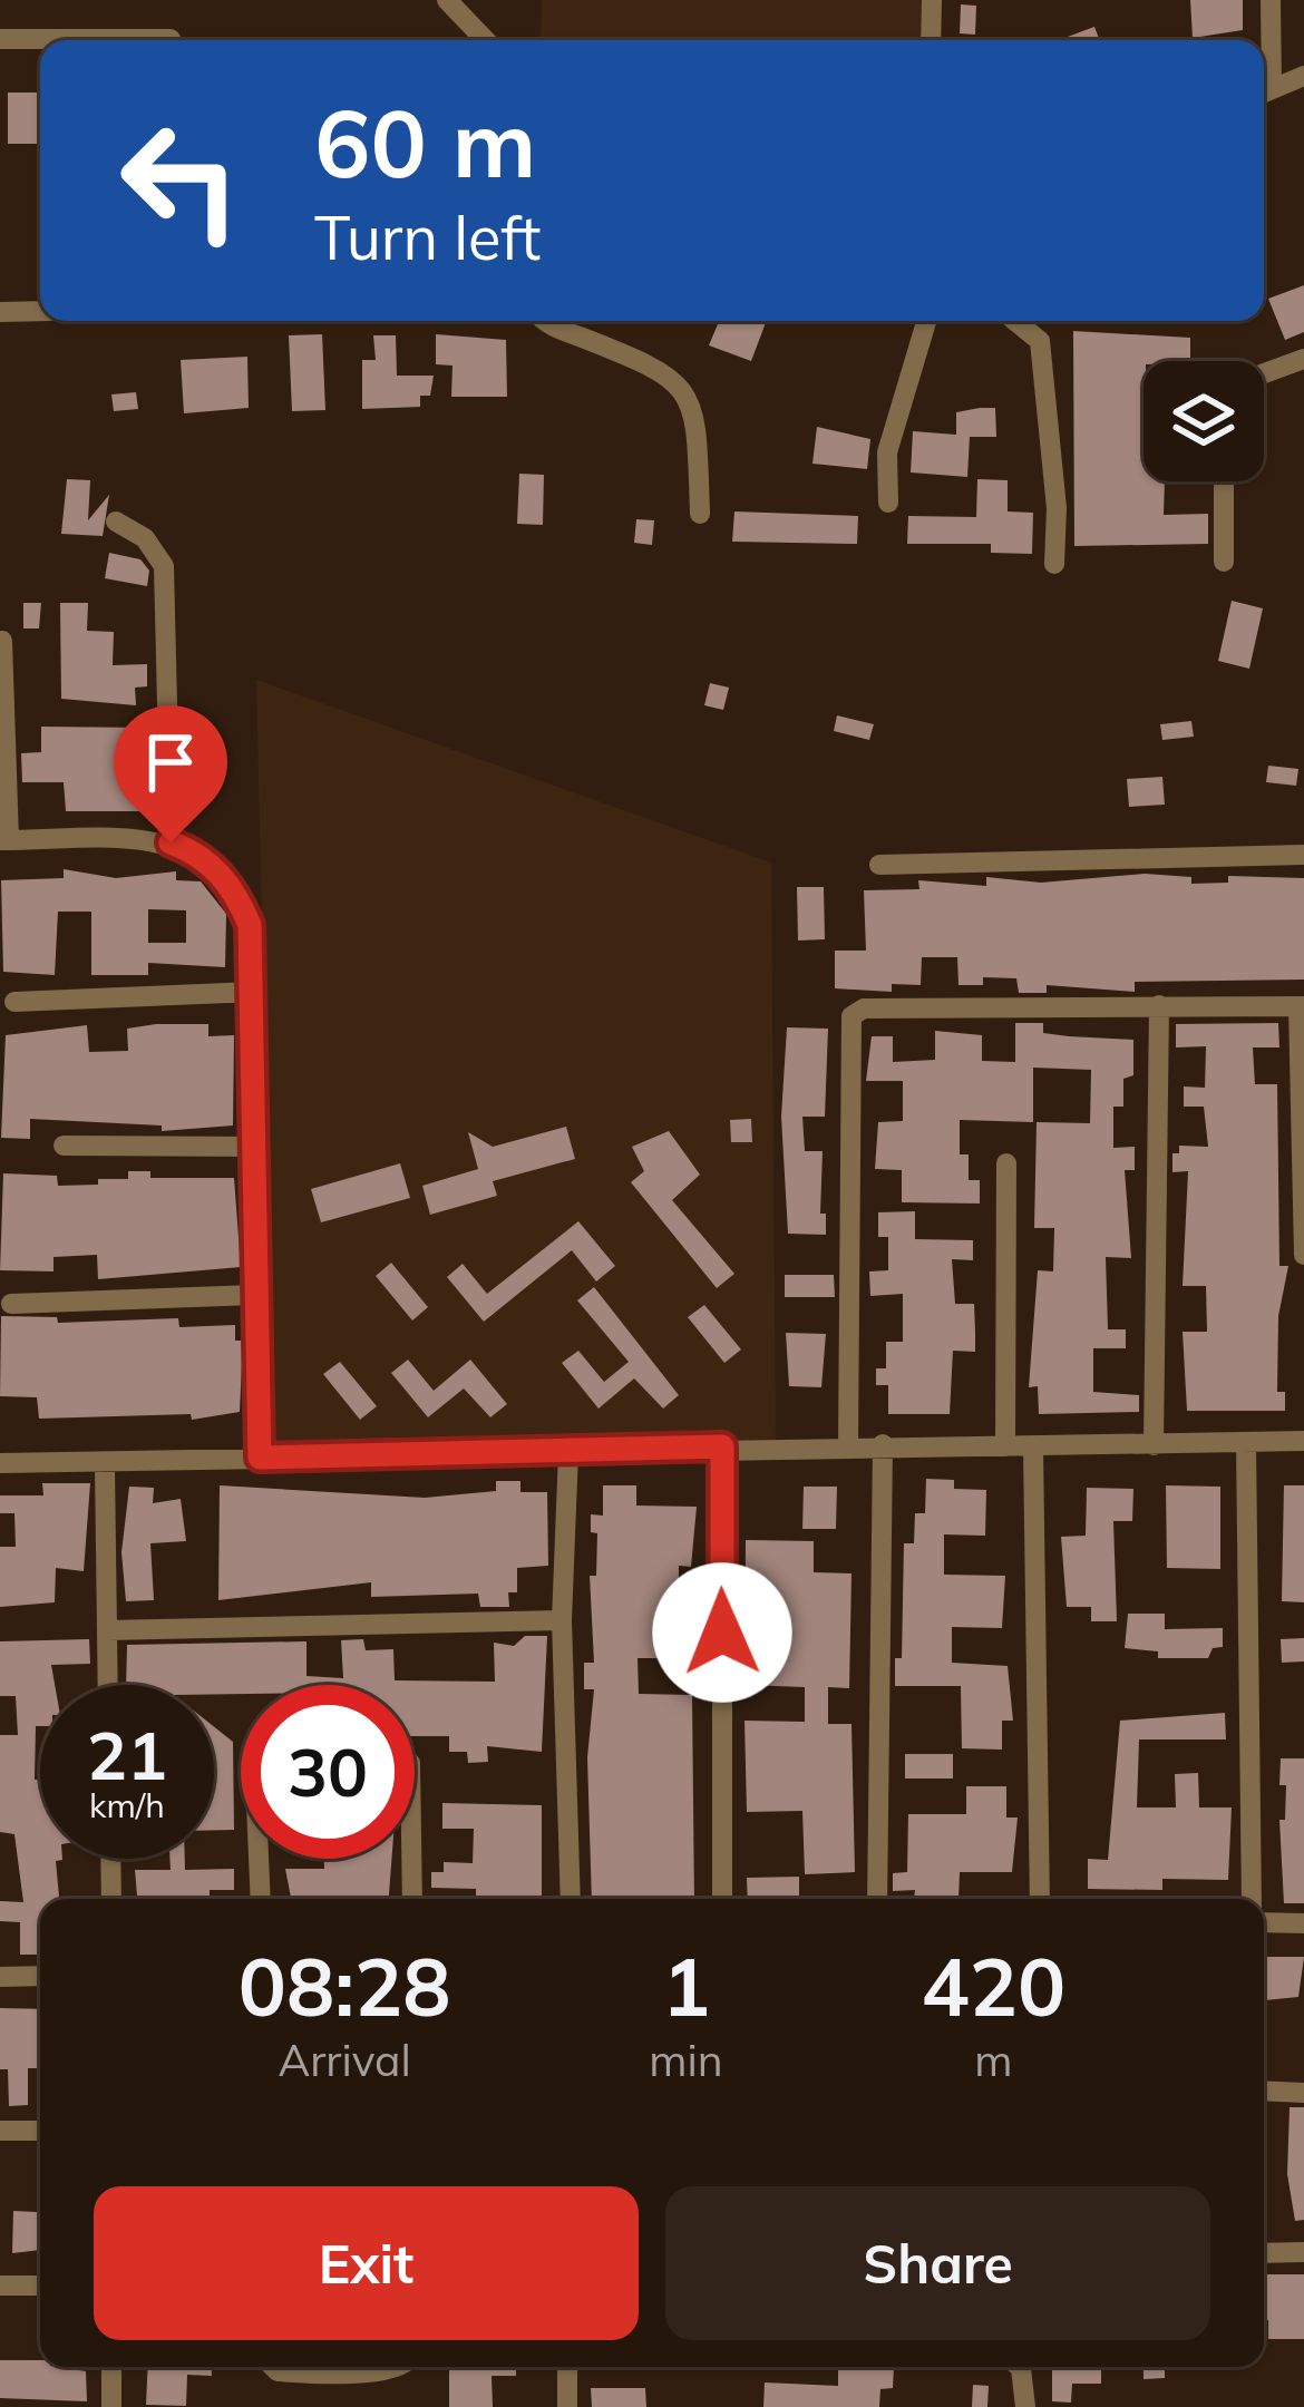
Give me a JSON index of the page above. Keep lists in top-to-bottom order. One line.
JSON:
{"page":{"turn":["60 m","Turn left"],"speed":"21 km/h","limit":"30","eta":["08:28","Arrival","1","min","420","m"],"buttons":["Exit","Share"]}}
